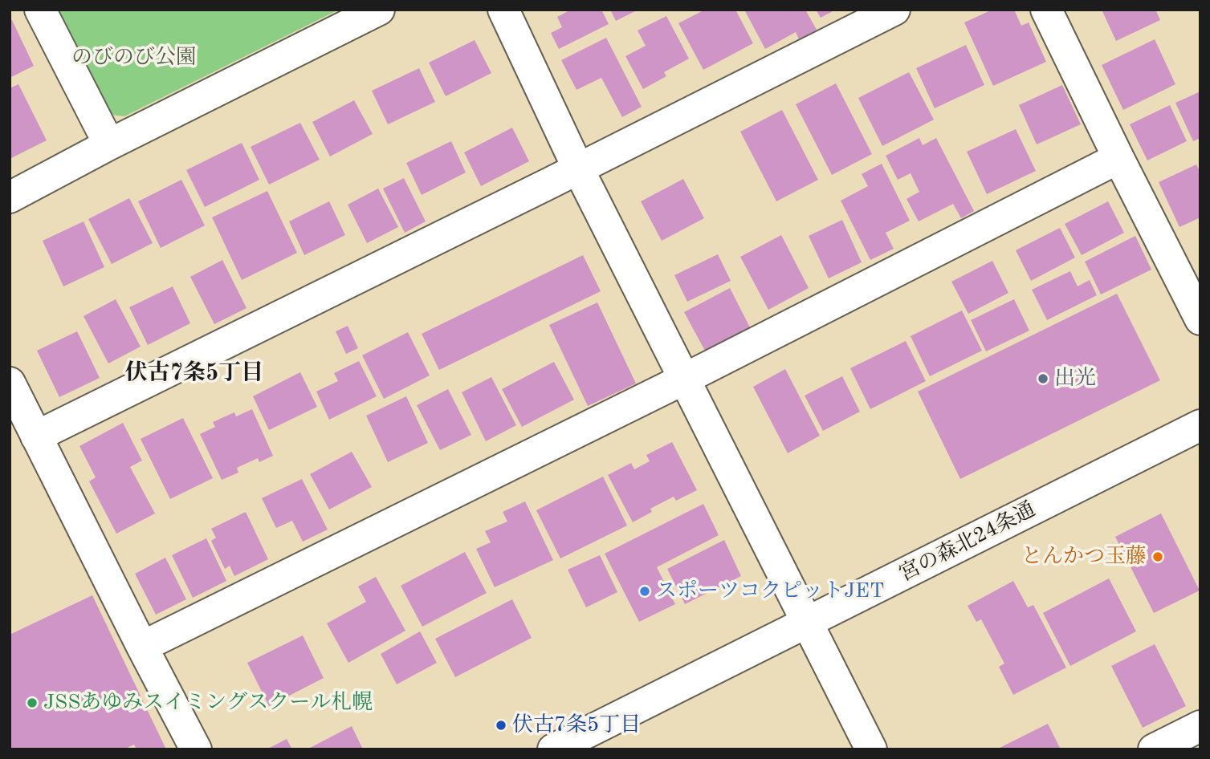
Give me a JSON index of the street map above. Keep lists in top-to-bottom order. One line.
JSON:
{"streets":{"street":["宮の森北24条通"]},"districts":["伏古7条5丁目"],"parks":["のびのび公園"],"places":["出光","とんかつ玉藤","スポーツコクピットJET","JSSあゆみスイミングスクール札幌","伏古7条5丁目"]}
